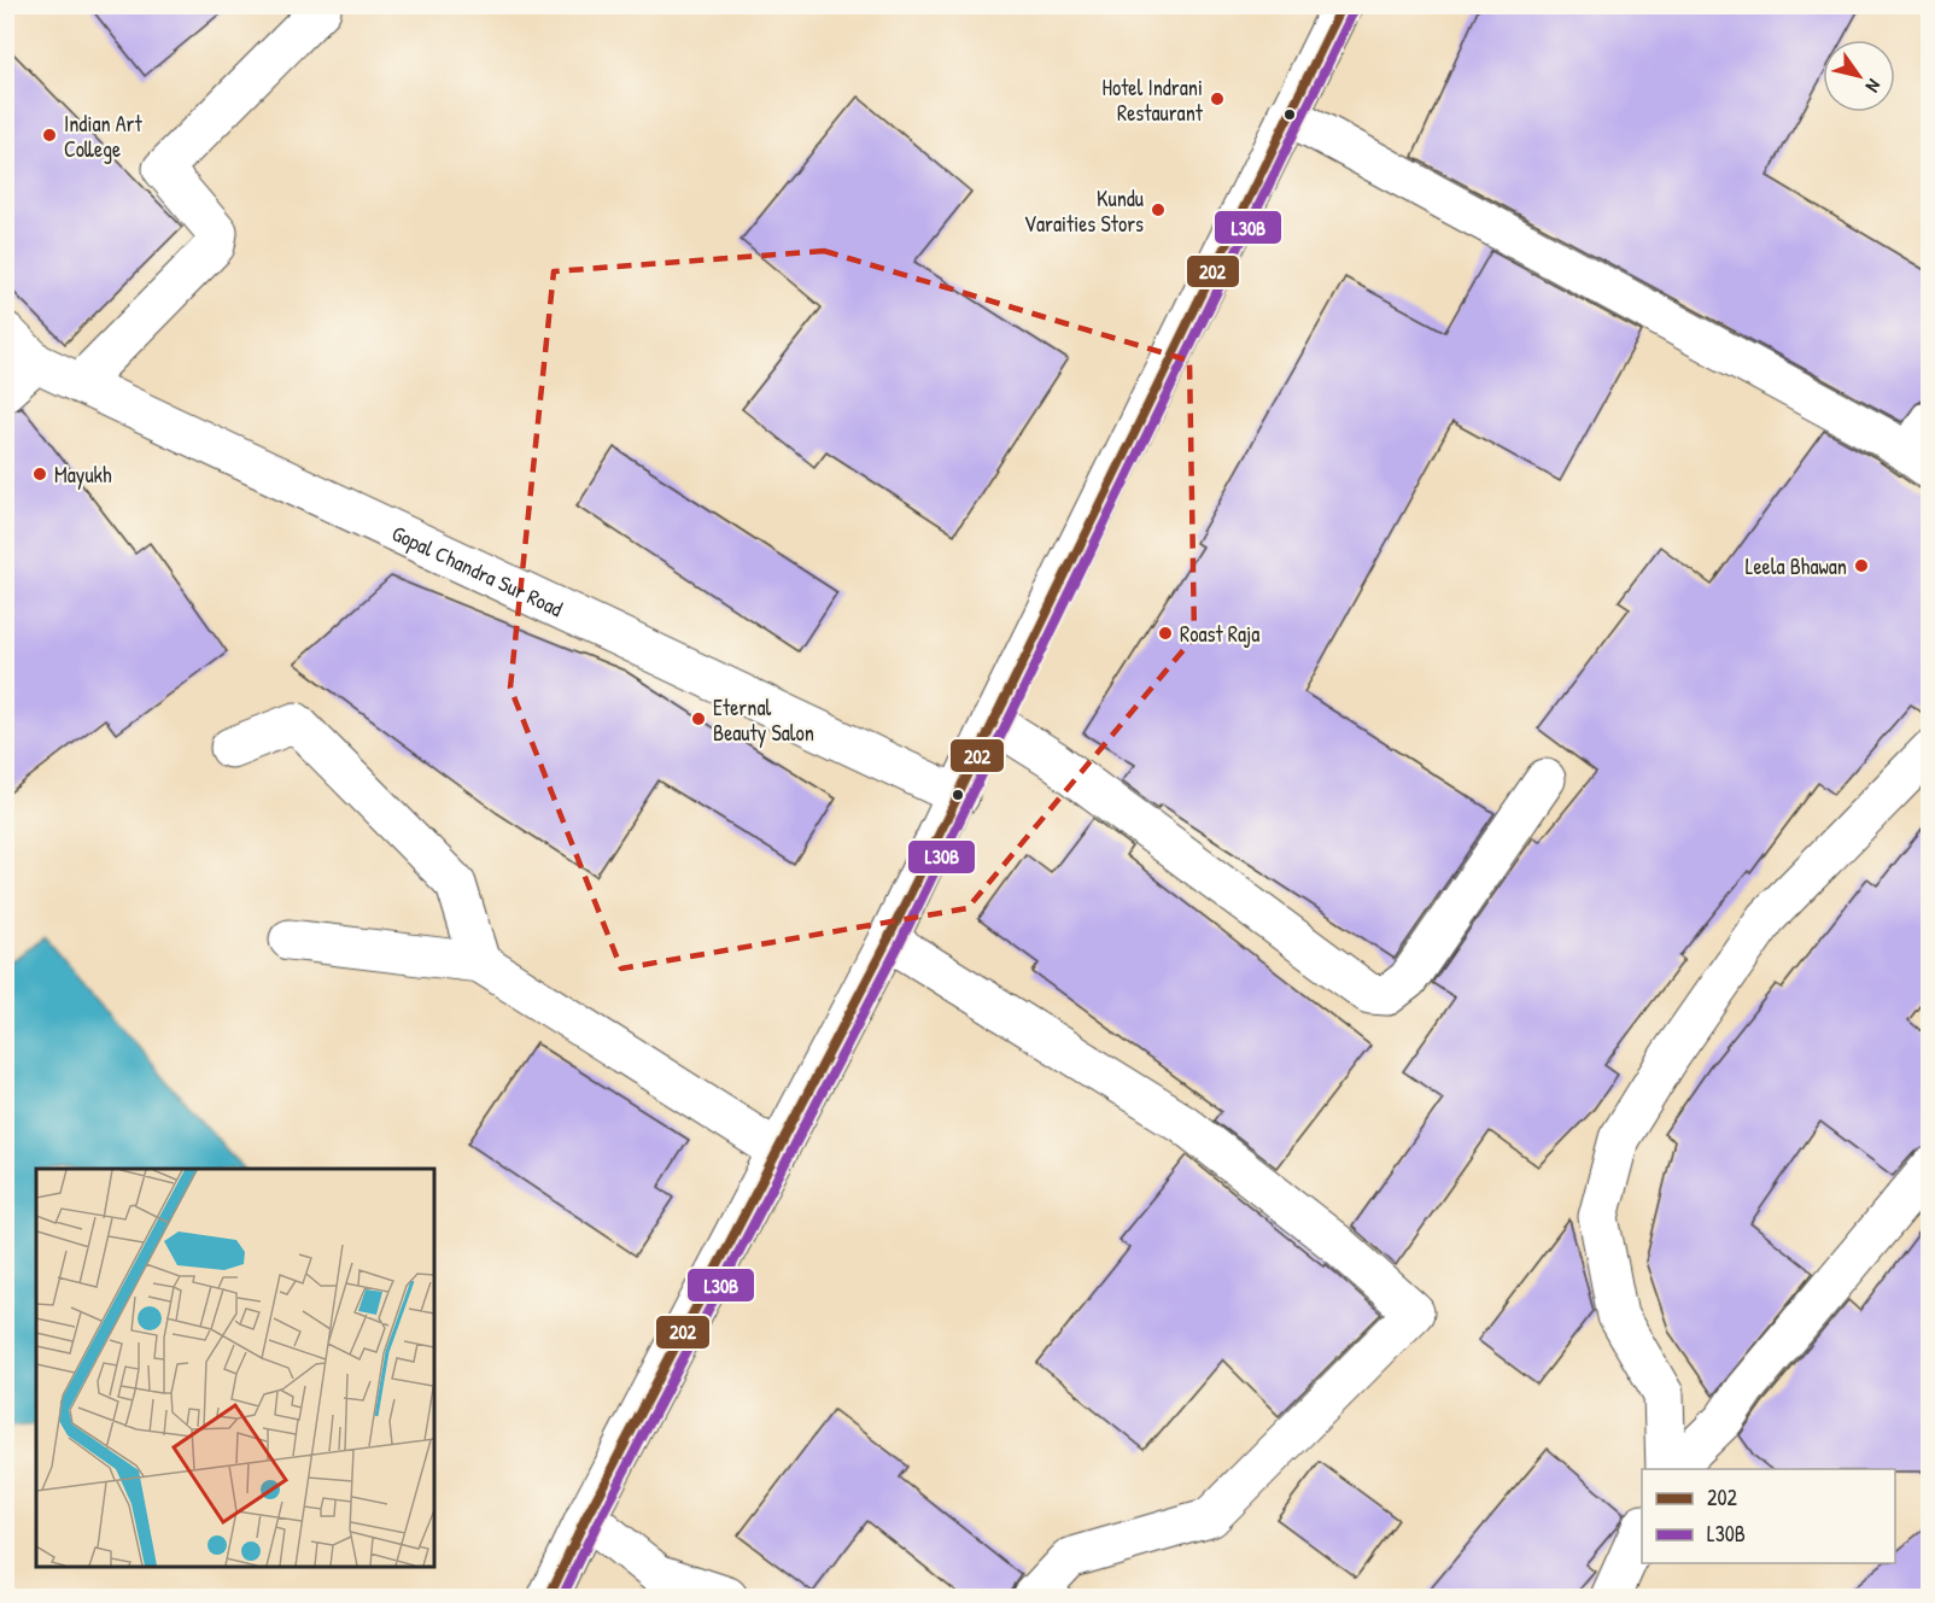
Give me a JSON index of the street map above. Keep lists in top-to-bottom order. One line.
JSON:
{"streets":{"street":["Gopal Chandra Sur Road"]},"places":["Hotel Indrani Restaurant","Indian Art College","Kundu Varaities Stors","Mayukh","Leela Bhawan","Roast Raja","Eternal Beauty Salon"],"lines":["transit line 202","transit line L30B"],"legend":["202","L30B"],"north":"bottom right"}
